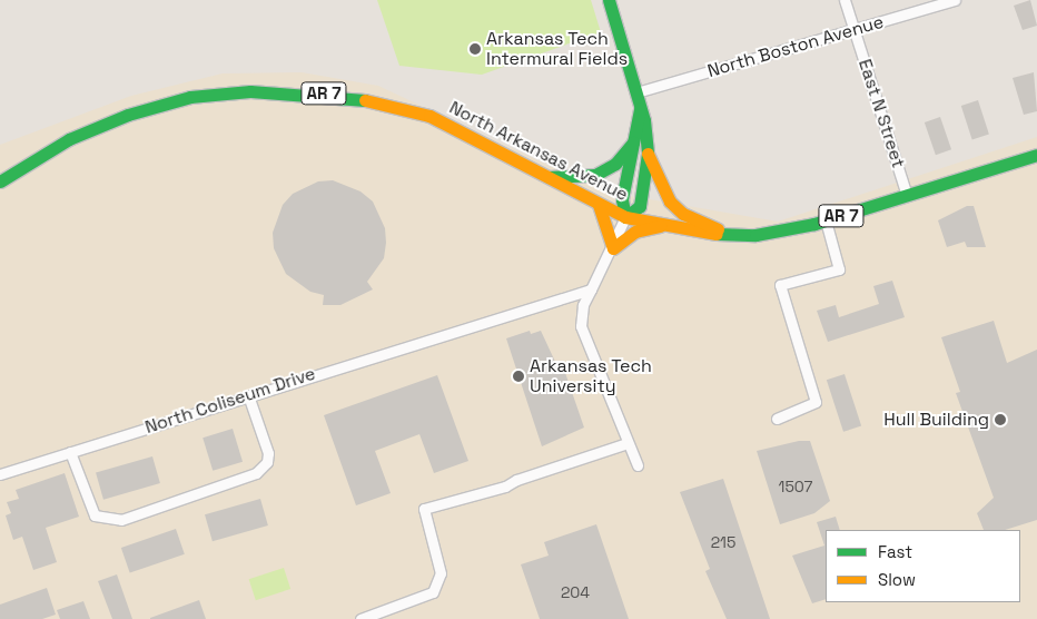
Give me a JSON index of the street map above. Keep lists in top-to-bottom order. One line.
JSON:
{"streets":{"main road":["AR 7","North Arkansas Avenue"],"street":["North Boston Avenue","East N Street","North Coliseum Drive"]},"crossings":[["North Boston Avenue","East N Street"],["East N Street","North Arkansas Avenue"]],"places":["Arkansas Tech Intermural Fields","Arkansas Tech University","Hull Building"],"house_numbers":["1507","215","204"],"legend":["Fast","Slow"]}
